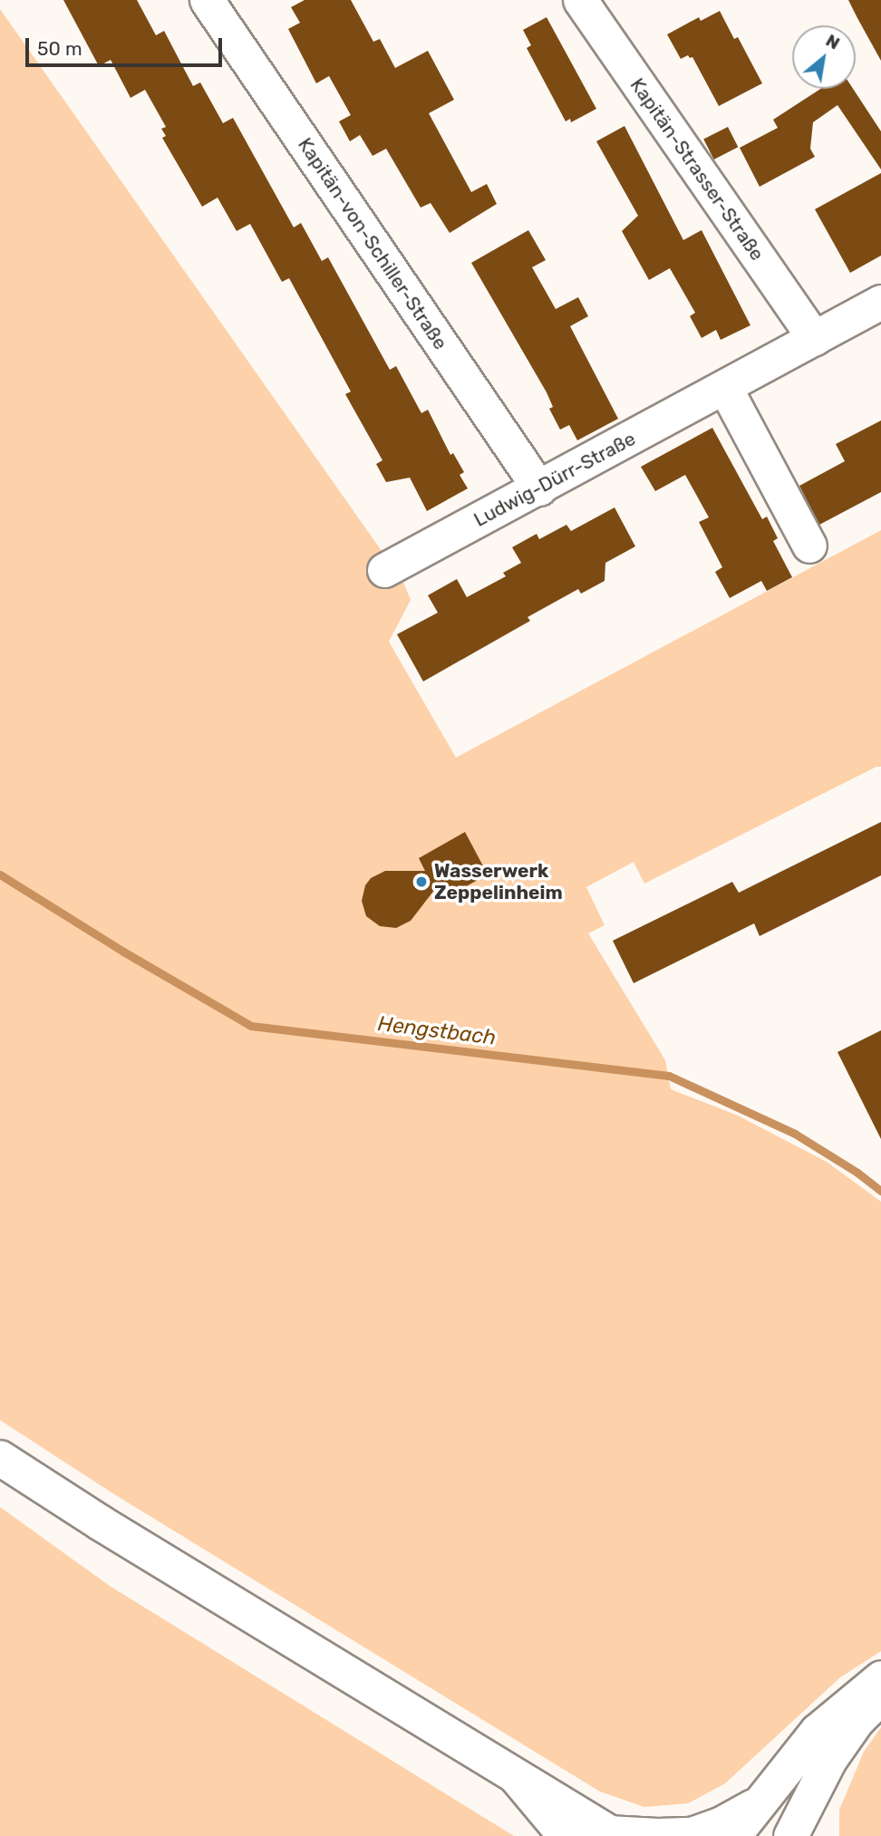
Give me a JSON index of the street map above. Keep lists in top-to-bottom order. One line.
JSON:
{"streets":{"street":["Kapitän-Strasser-Straße","Kapitän-von-Schiller-Straße","Ludwig-Dürr-Straße"]},"crossings":[["Kapitän-Strasser-Straße","Ludwig-Dürr-Straße"],["Kapitän-von-Schiller-Straße","Ludwig-Dürr-Straße"]],"water":["Hengstbach"],"places":["Wasserwerk Zeppelinheim"],"scale_bar":"50 m","north":"top right"}
